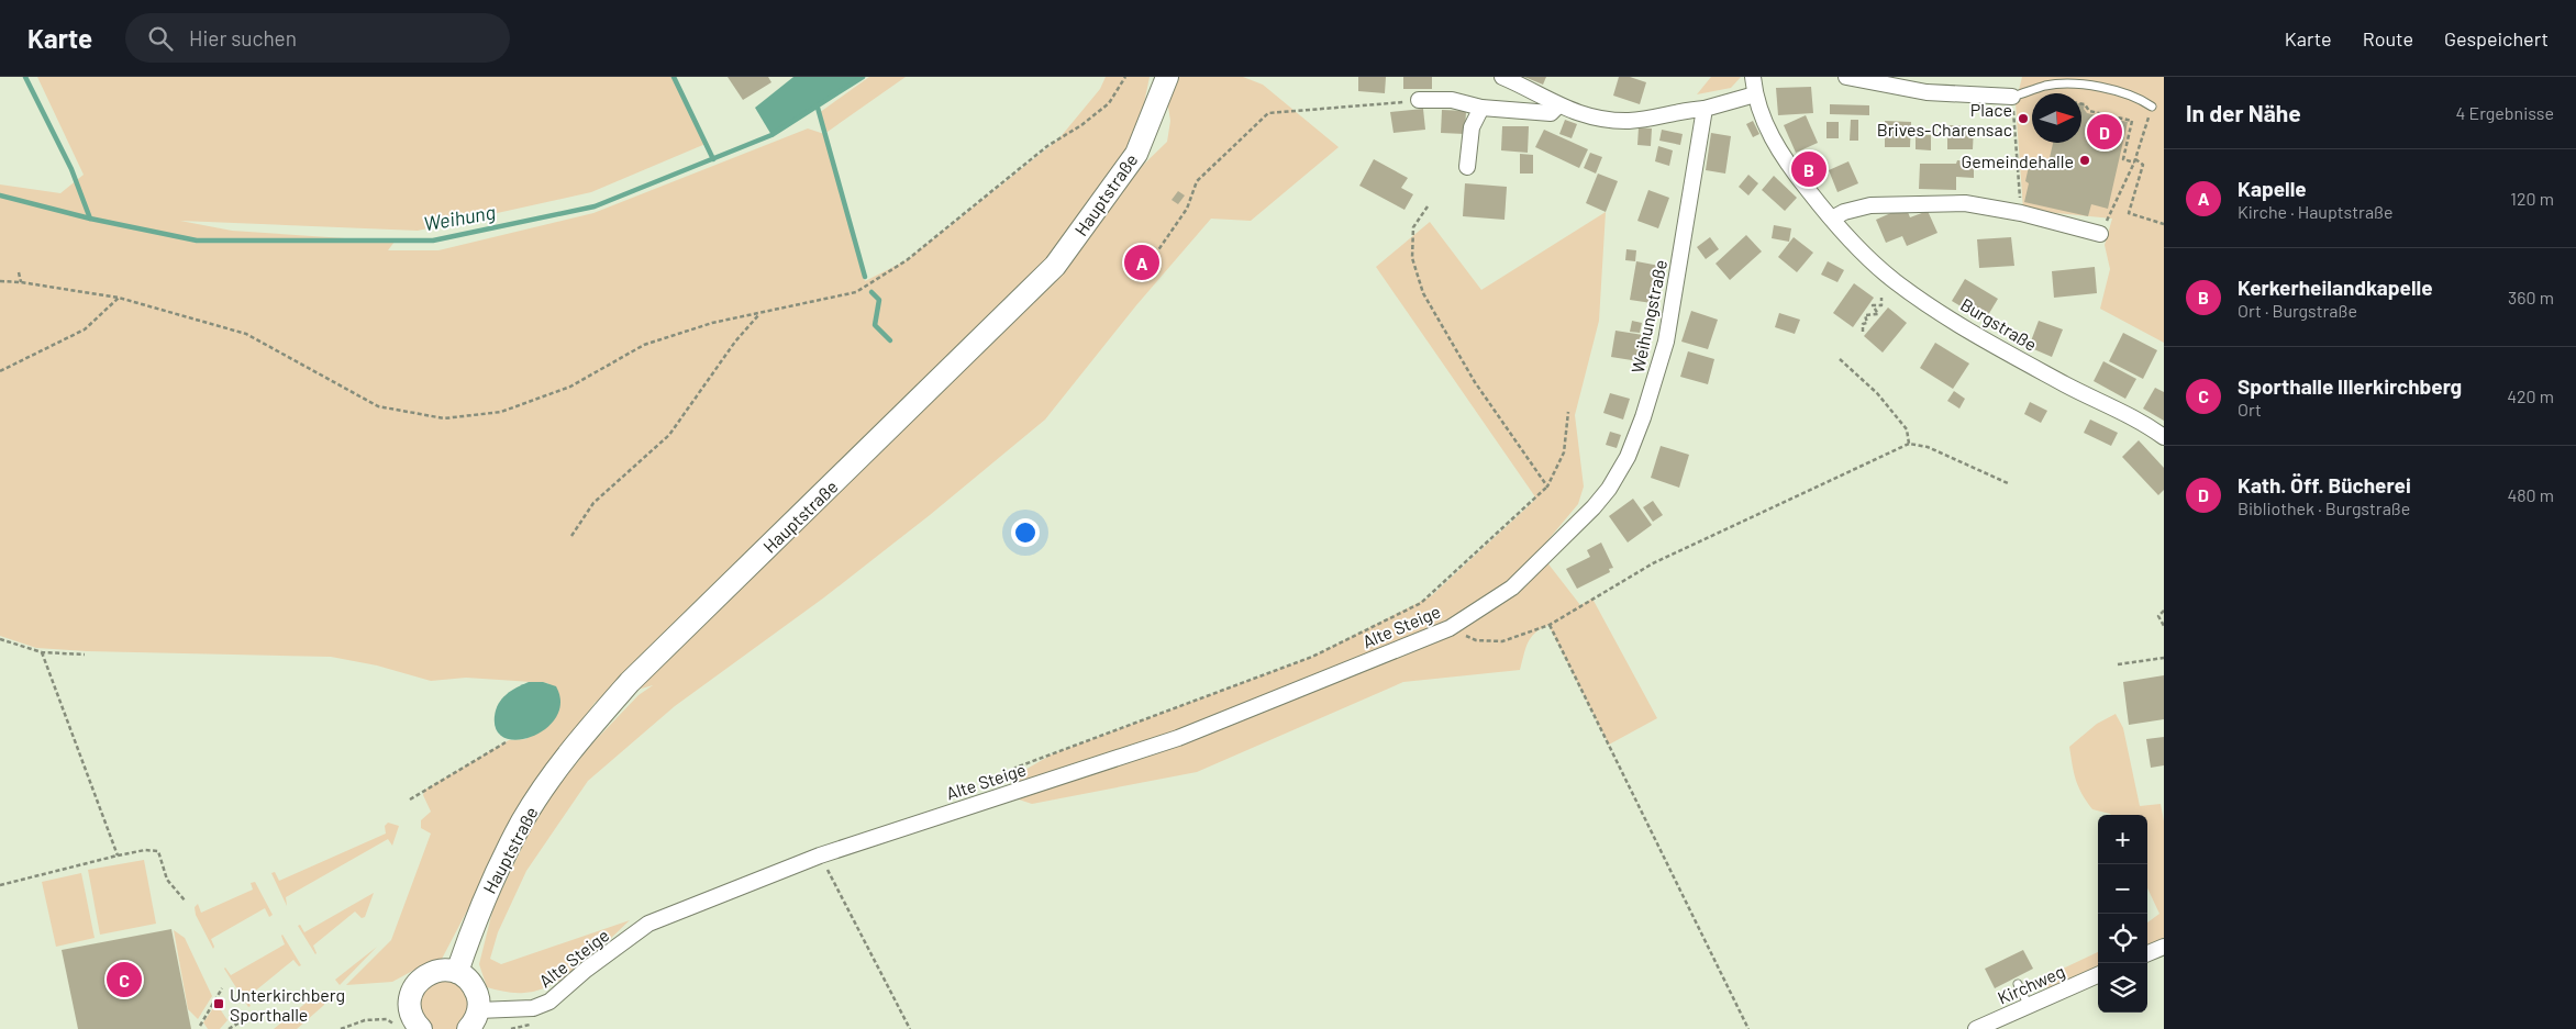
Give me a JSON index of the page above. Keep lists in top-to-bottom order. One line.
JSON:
{"streets":{"main road":["Hauptstraße"],"street":["Weihungstraße","Burgstraße","Alte Steige","Kirchweg"]},"crossings":[["Weihungstraße","Alte Steige"]],"water":["Weihung"],"places":{"other":["Place Brives-Charensac","Gemeindehalle"],"transit":["Unterkirchberg Sporthalle"]},"north":"right","page":{"header":"Karte","search":"Hier suchen","nav":["Karte","Route","Gespeichert"],"heading":["In der Nähe","4 Ergebnisse"],"pins":["D","B","A","C"],"list":[{"mark":"A","name":"Kapelle","note":"Kirche · Hauptstraße","value":"120 m"},{"mark":"B","name":"Kerkerheilandkapelle","note":"Ort · Burgstraße","value":"360 m"},{"mark":"C","name":"Sporthalle Illerkirchberg","note":"Ort","value":"420 m"},{"mark":"D","name":"Kath. Öff. Bücherei","note":"Bibliothek · Burgstraße","value":"480 m"}],"map_buttons":["+","−"]}}
